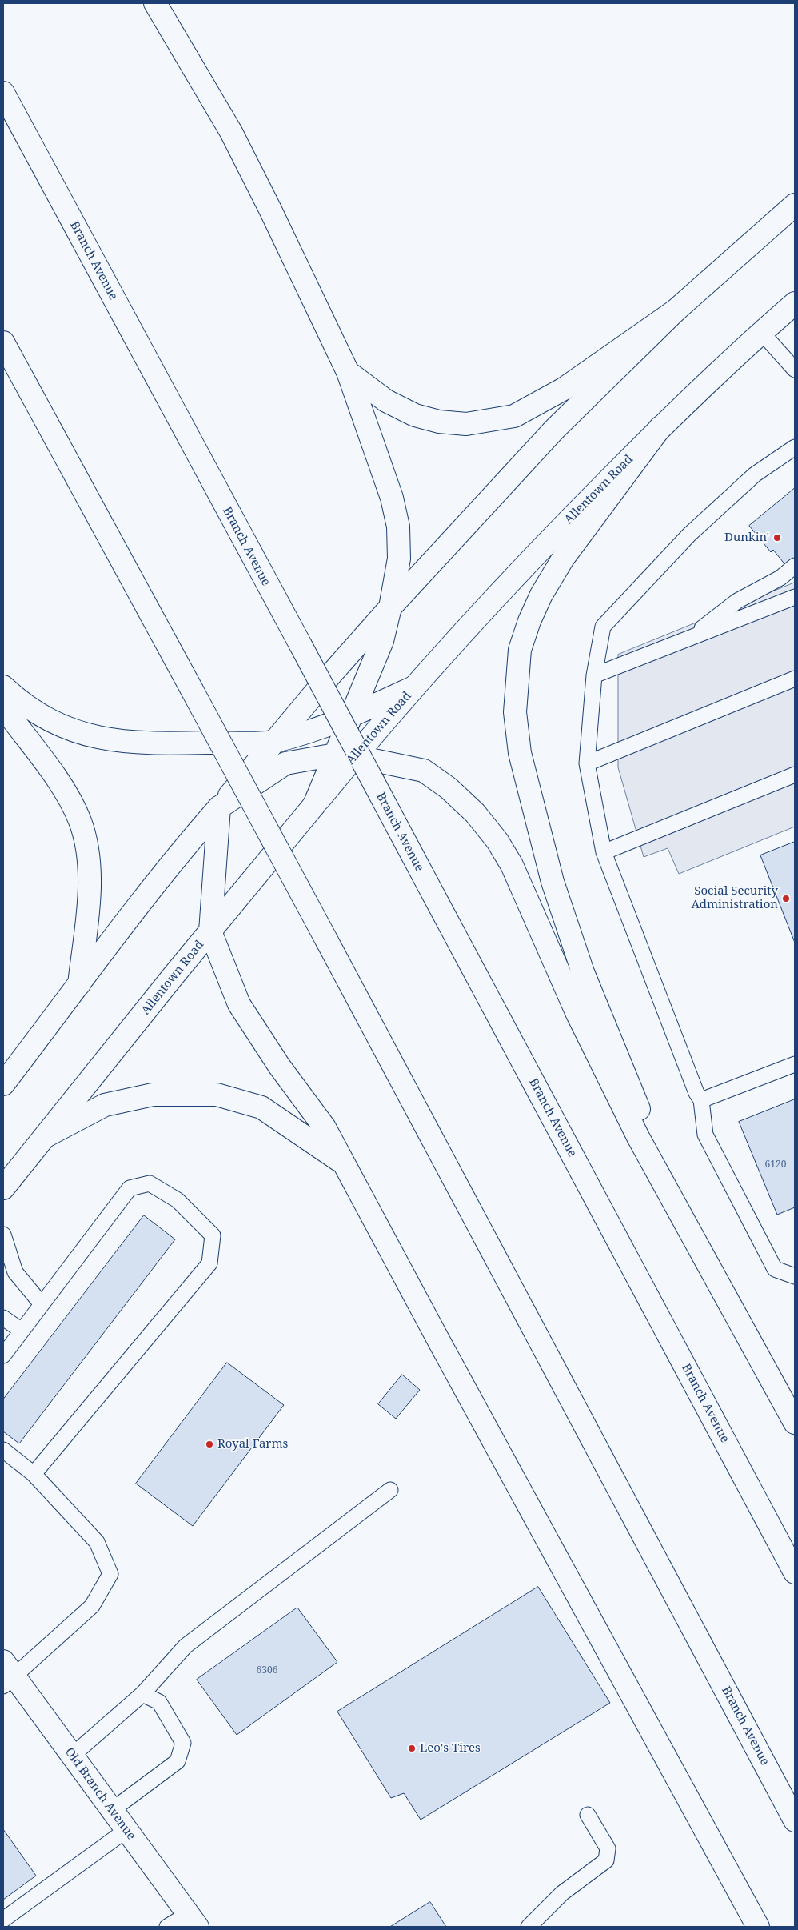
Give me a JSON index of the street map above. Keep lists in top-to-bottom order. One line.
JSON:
{"streets":{"main road":["Branch Avenue","Allentown Road","Old Branch Avenue"]},"places":["Dunkin'","Social Security Administration","Royal Farms","Leo's Tires"],"house_numbers":["6120","6306"]}
